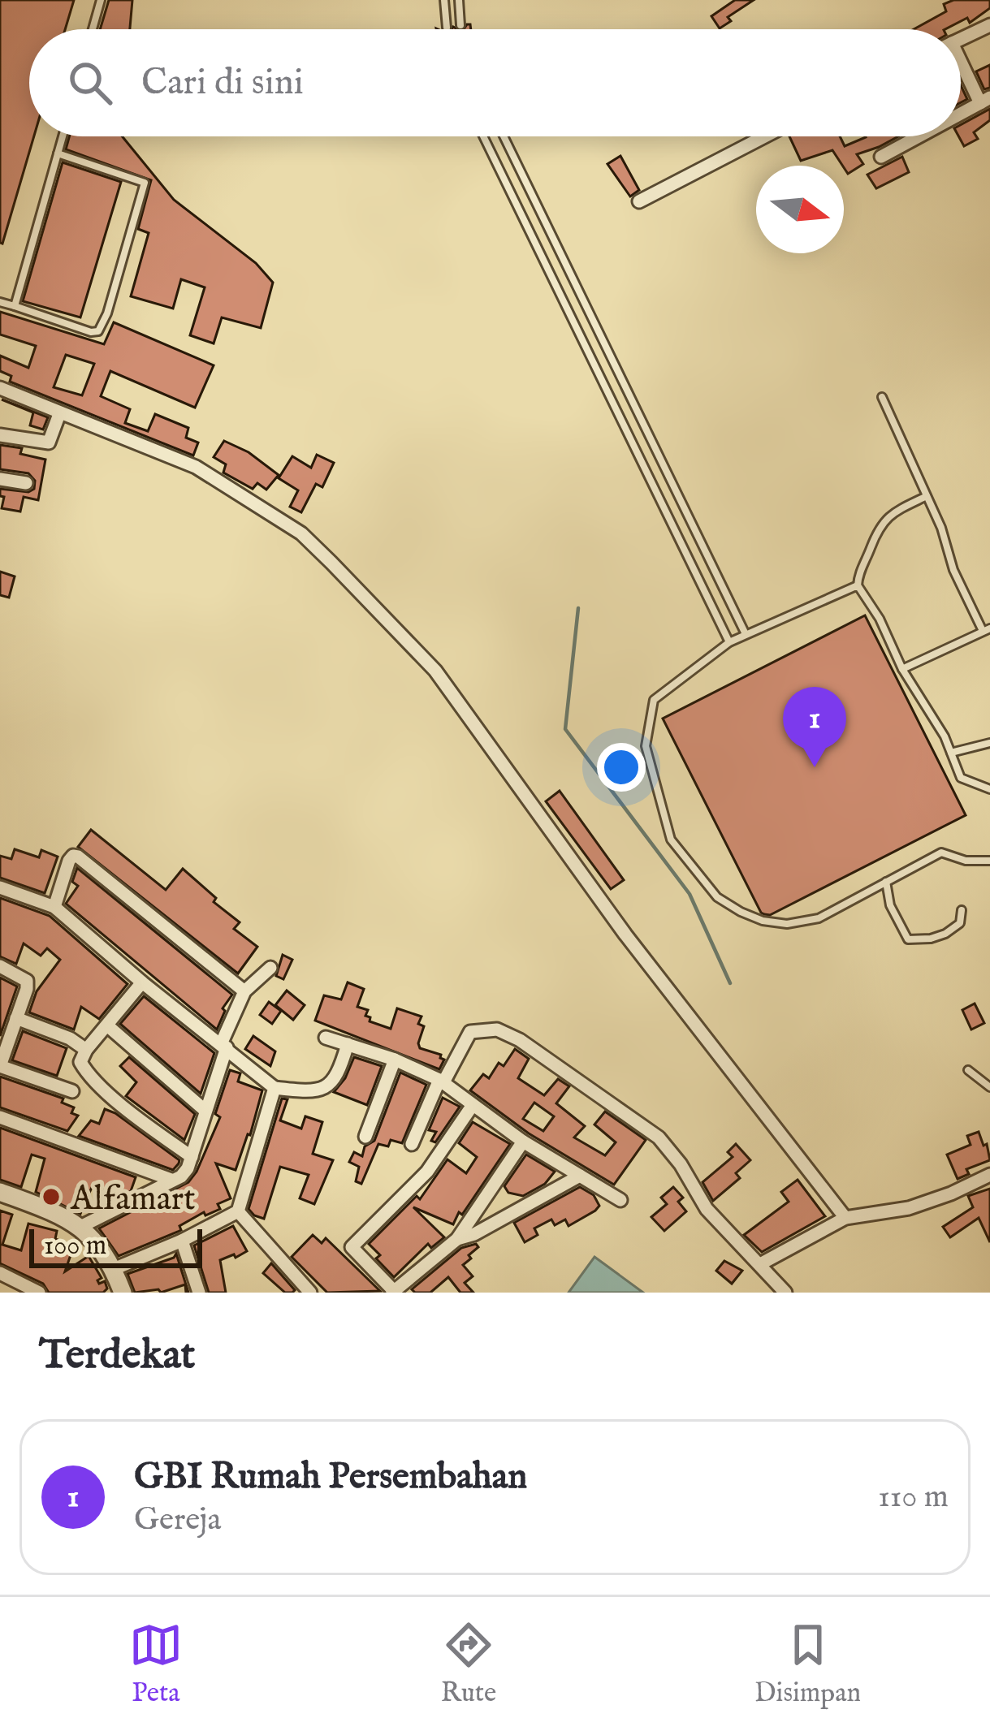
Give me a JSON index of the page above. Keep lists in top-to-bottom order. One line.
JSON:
{"places":["Alfamart"],"scale_bar":"100 m","north":"right","page":{"search":"Cari di sini","pins":"1","scale":"100 m","heading":"Terdekat","list":[{"mark":"1","name":"GBI Rumah Persembahan","note":"Gereja","value":"110 m"}],"nav":["Peta","Rute","Disimpan"]}}
